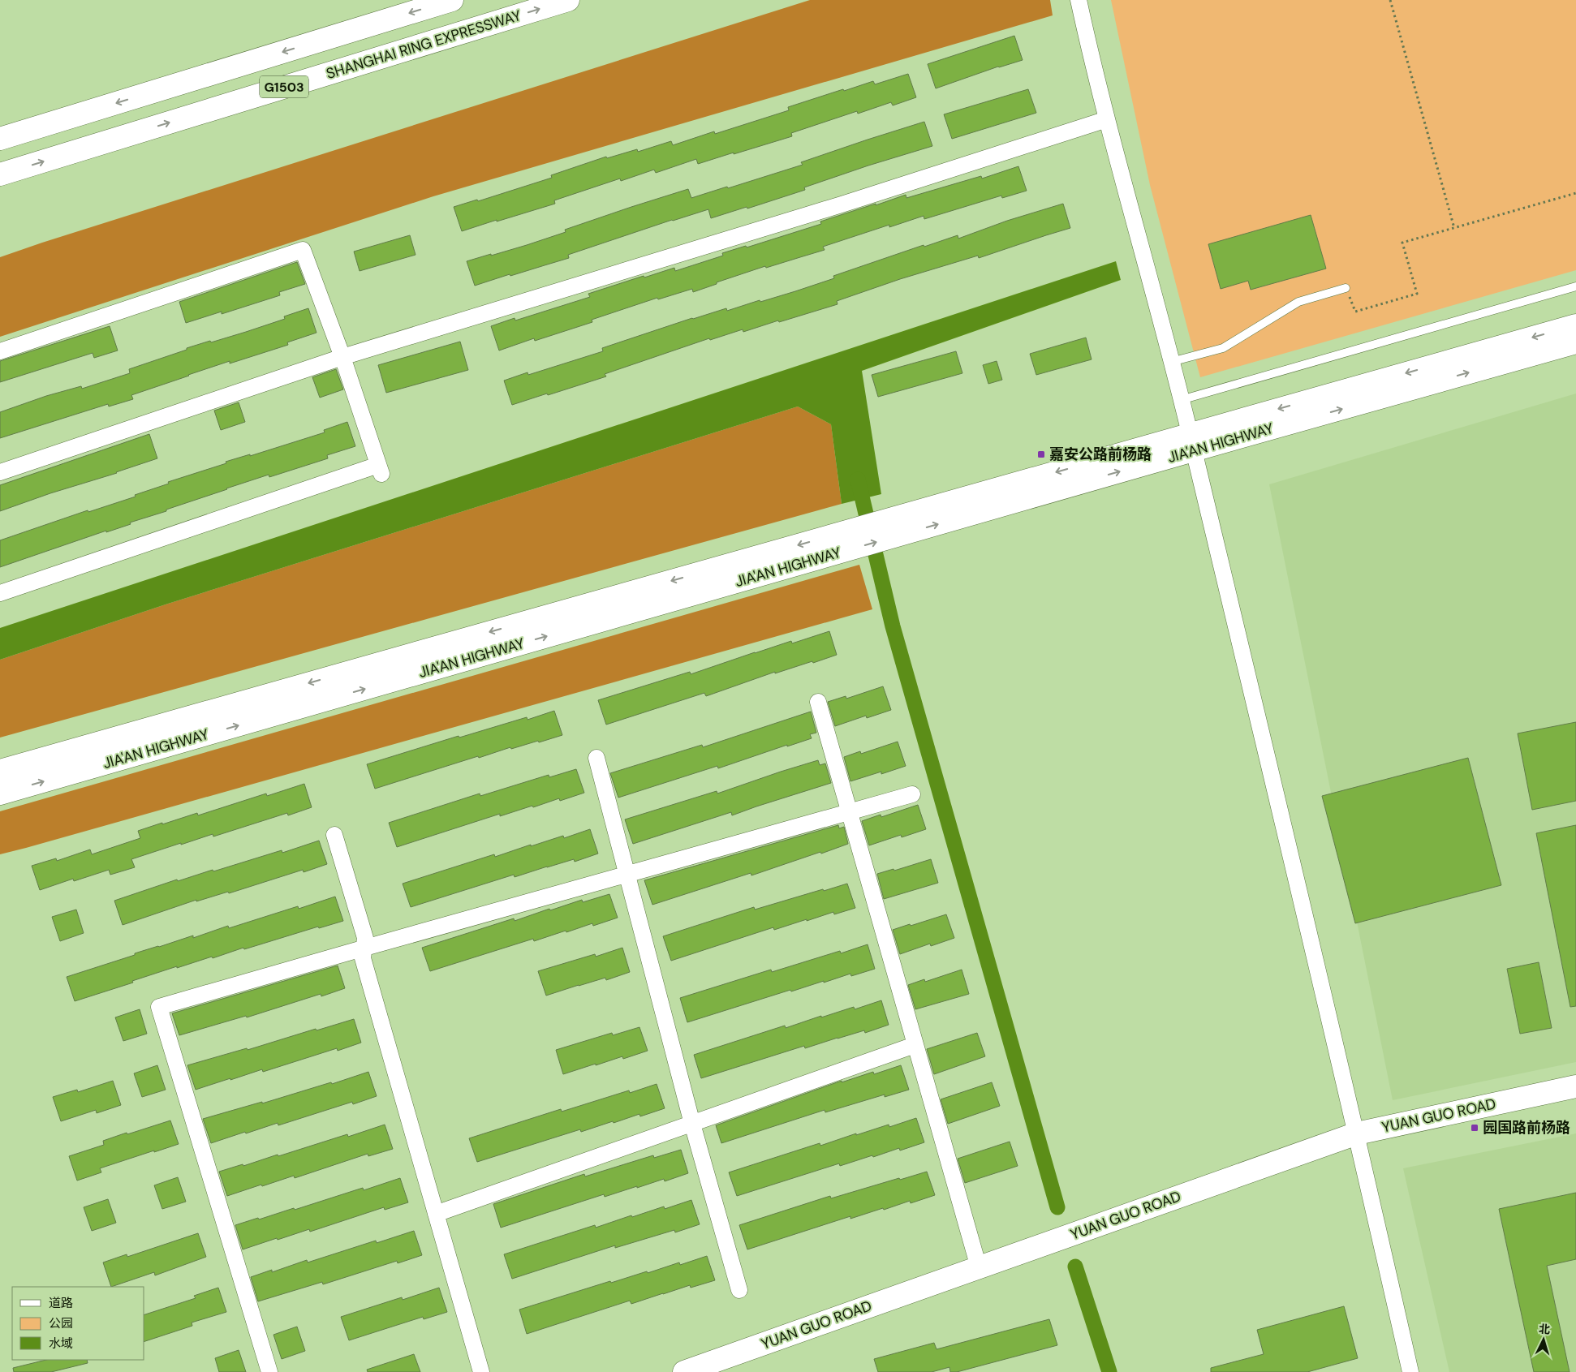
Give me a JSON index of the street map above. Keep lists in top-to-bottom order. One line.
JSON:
{"streets":{"main road":["SHANGHAI RING EXPRESSWAY","G1503","JIA'AN HIGHWAY","YUAN GUO ROAD"]},"places":{"transit":["嘉安公路前杨路","园国路前杨路"]},"legend":["道路","公园","水域"],"north":"top"}
